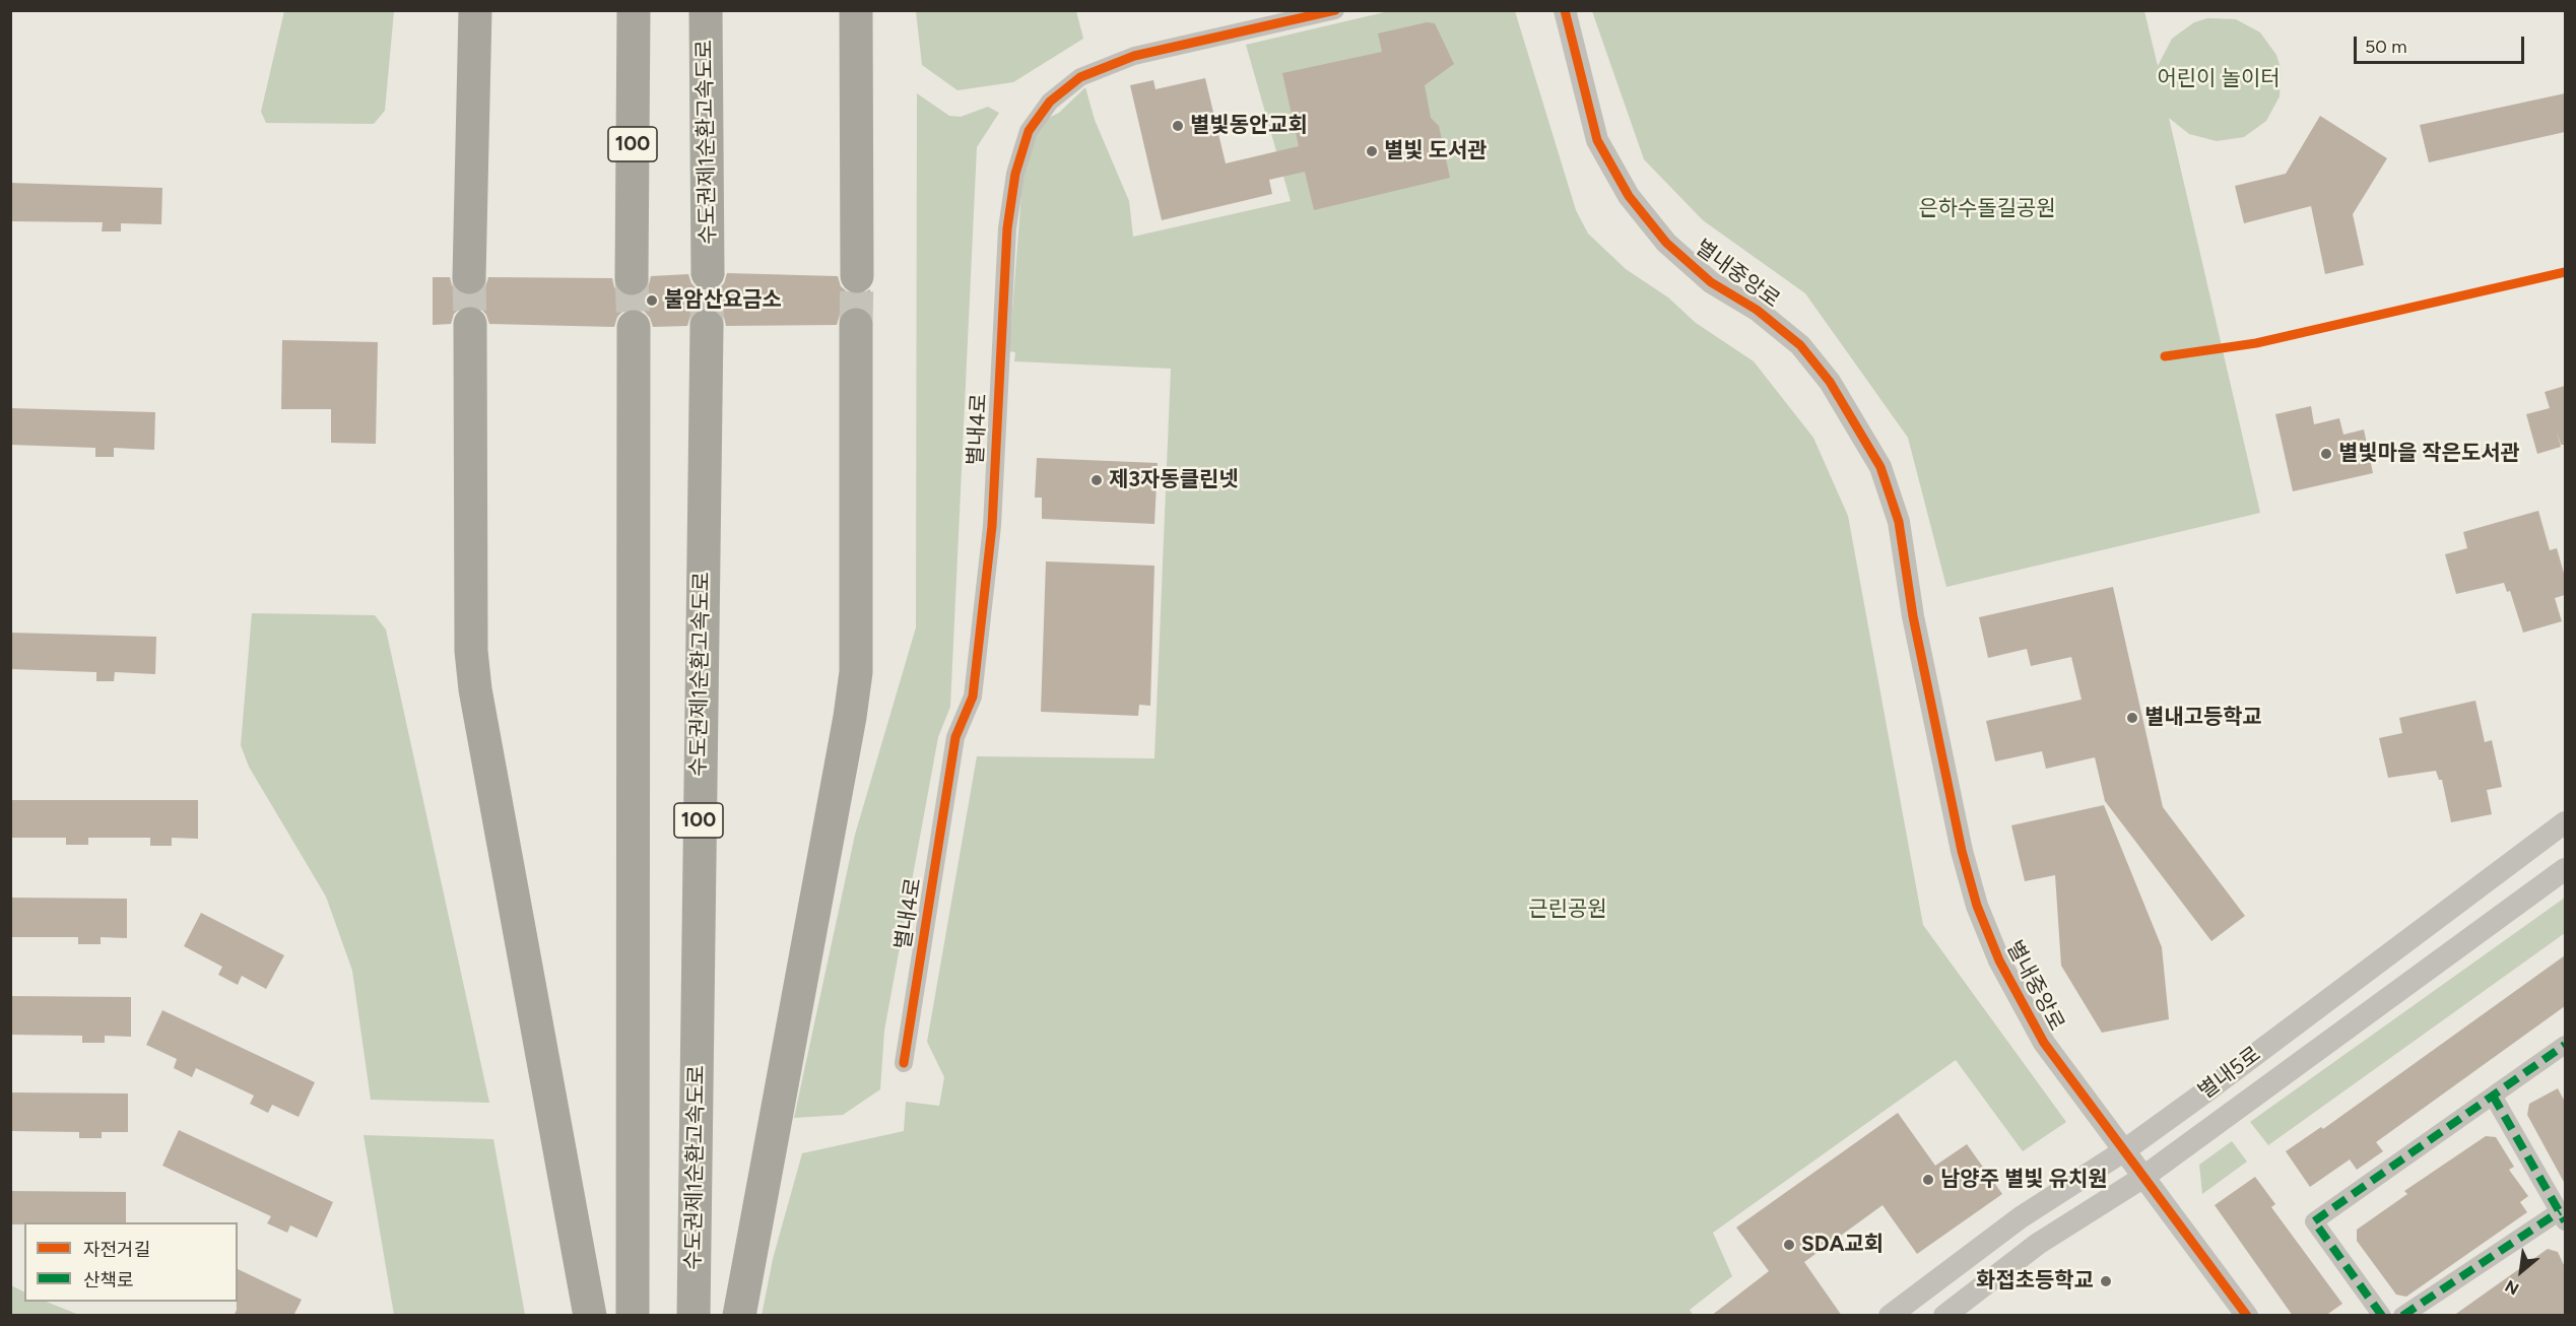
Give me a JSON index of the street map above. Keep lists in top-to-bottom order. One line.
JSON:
{"streets":{"highway":["수도권제1순환고속도로","100"],"street":["별내중앙로","별내4로","별내5로"]},"crossings":[["별내중앙로","별내5로"]],"parks":["어린이 놀이터","은하수돌길공원","근린공원"],"places":["별빛동안교회","별빛 도서관","불암산요금소","별빛마을 작은도서관","제3자동클린넷","별내고등학교","남양주 별빛 유치원","SDA교회","화접초등학교"],"legend":["자전거길","산책로"],"scale_bar":"50 m","north":"bottom left"}
